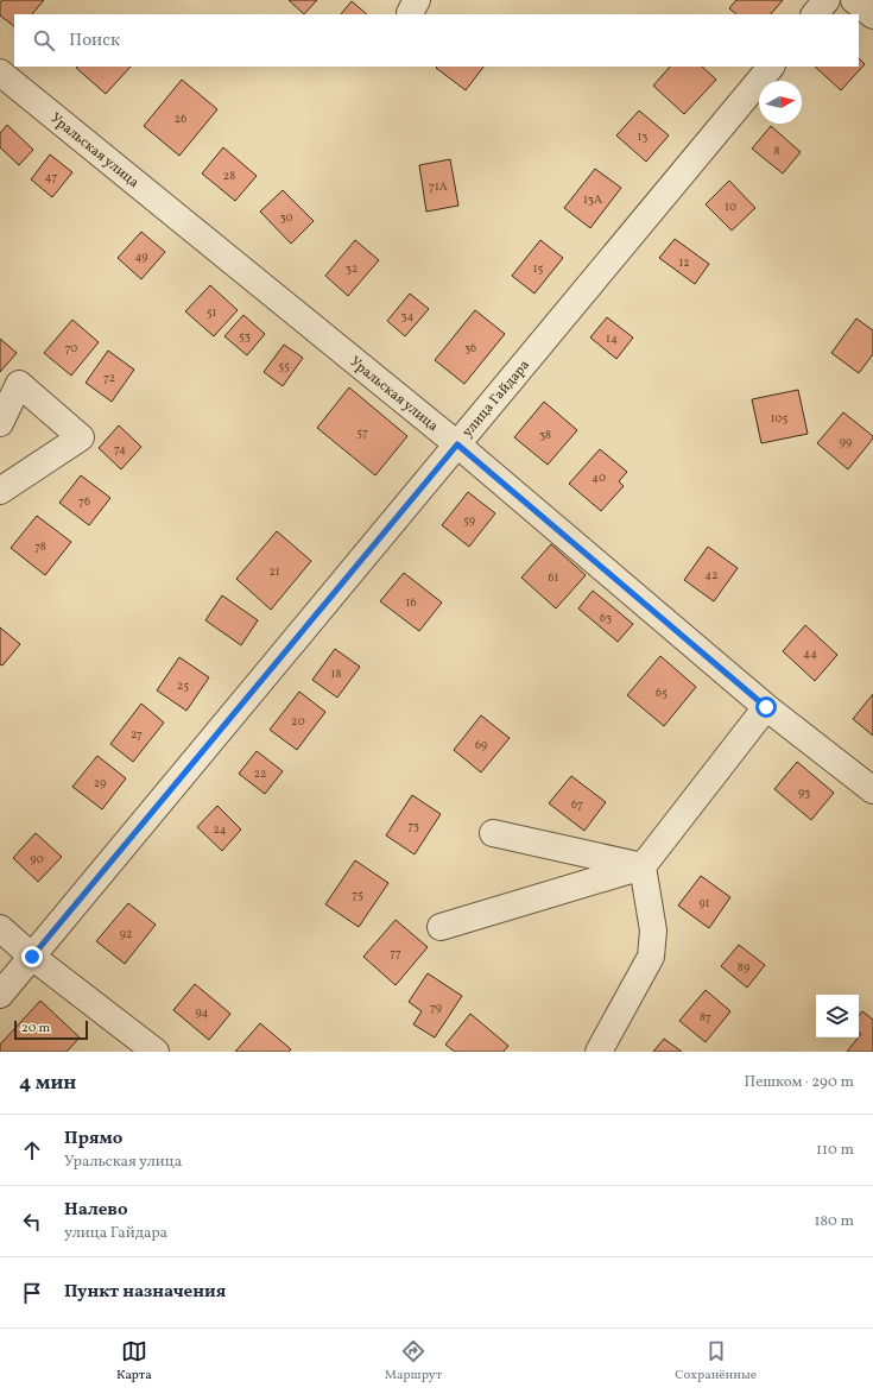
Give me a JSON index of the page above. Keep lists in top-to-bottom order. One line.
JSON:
{"streets":{"street":["Уральская улица","улица Гайдара"]},"crossings":[["Уральская улица","улица Гайдара"]],"house_numbers":["26","13","8","28","47","71А","13А","10","30","49","12","32","15","51","34","53","14","70","36","55","72","105","57","38","99","74","40","76","59","78","21","42","61","16","63","44","18","25","65","20","27","69","22","29","93","67","73","24","90","75","91","92","77","89","79","94","87"],"scale_bar":"20 m","north":"right","page":{"search":"Поиск","scale":"20 m","heading":["4 мин","Пешком · 290 m"],"list":[["Прямо","Уральская улица","110 m"],["Налево","улица Гайдара","180 m"],"Пункт назначения"],"nav":["Карта","Маршрут","Сохранённые"]}}
